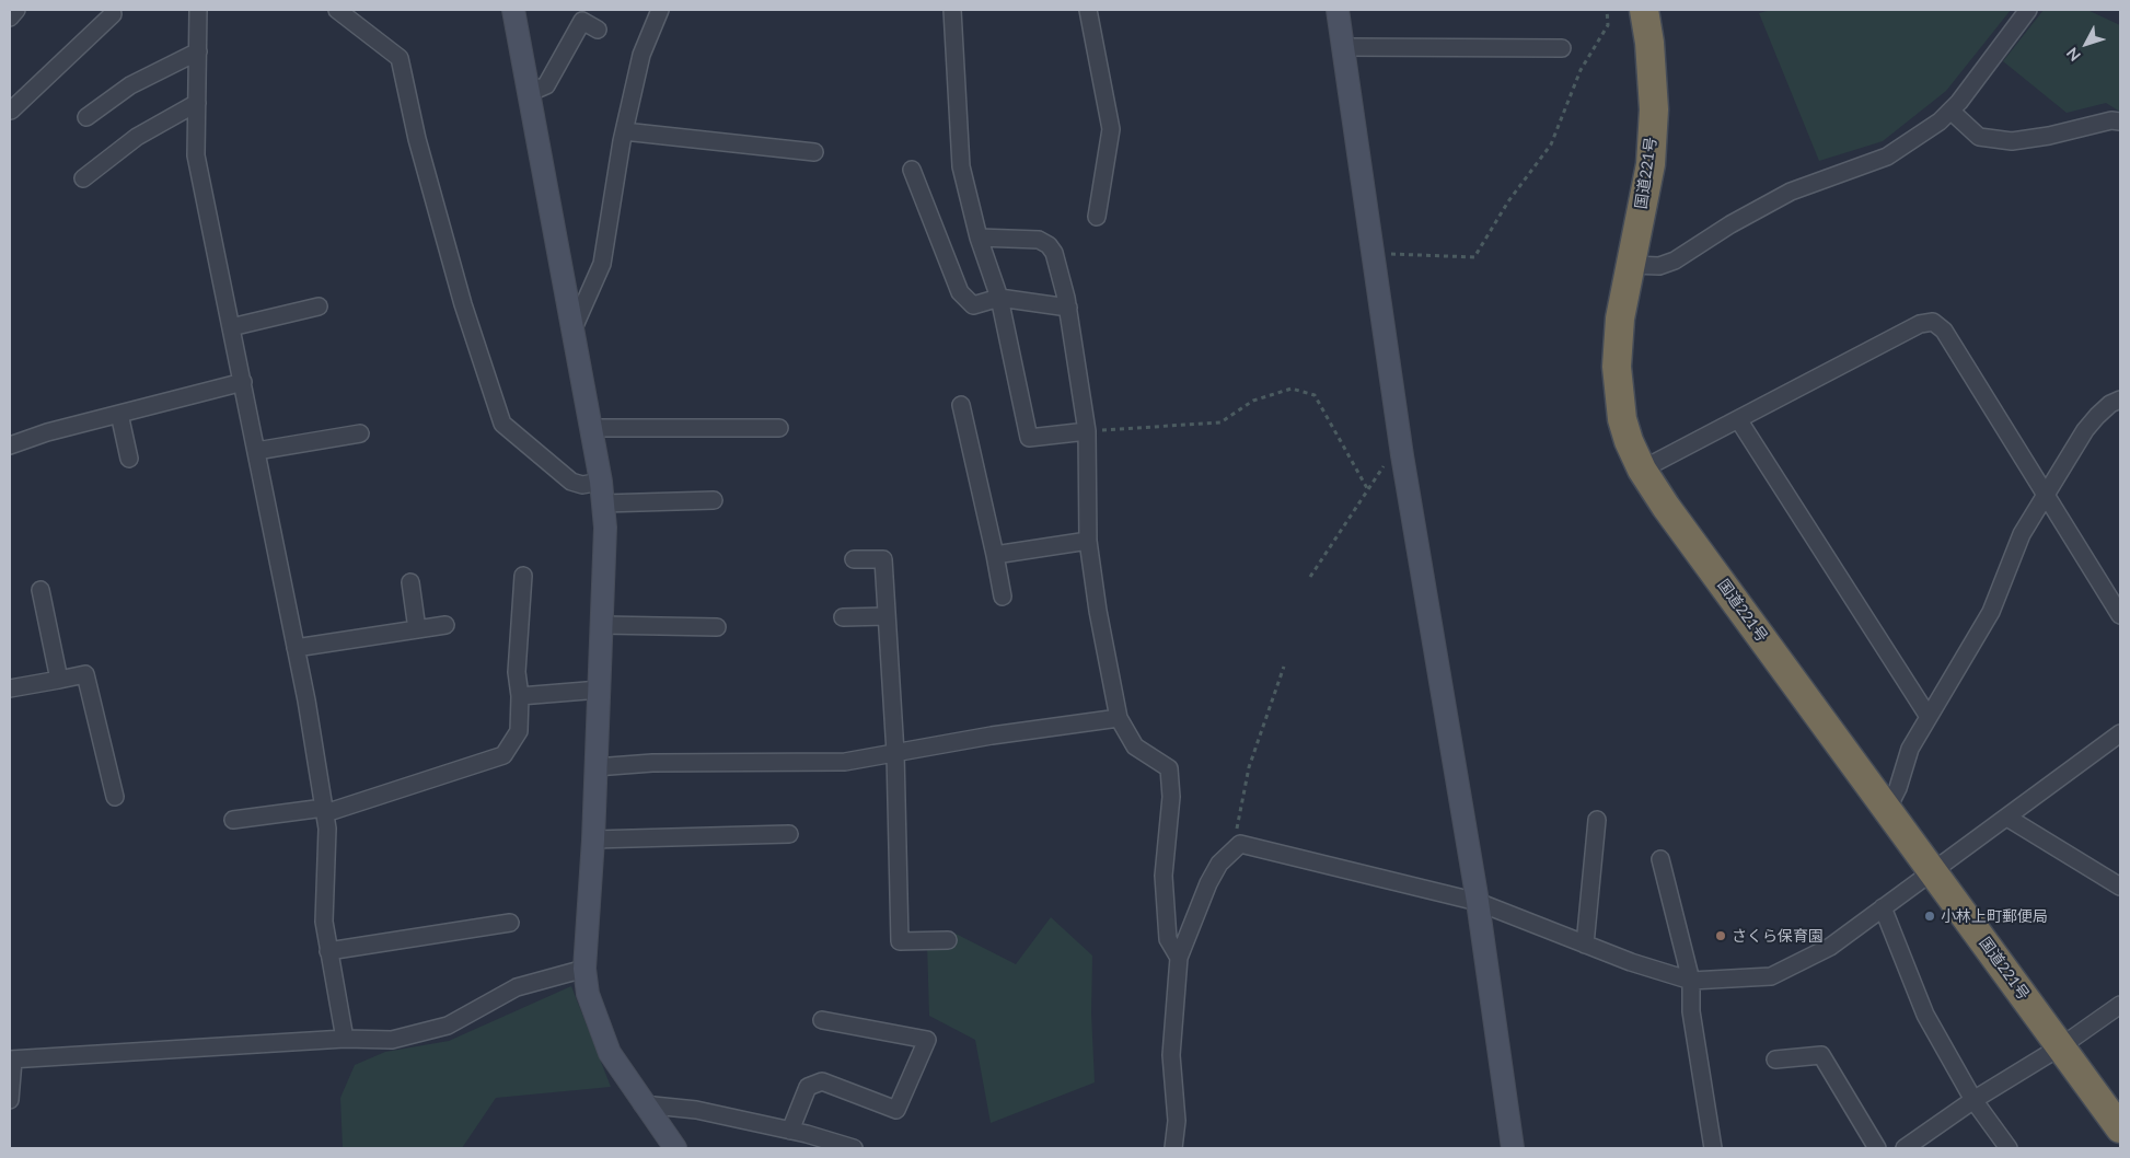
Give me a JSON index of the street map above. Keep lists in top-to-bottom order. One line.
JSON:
{"streets":{"highway":["国道221号"]},"places":["小林上町郵便局","さくら保育園"],"north":"bottom left"}
